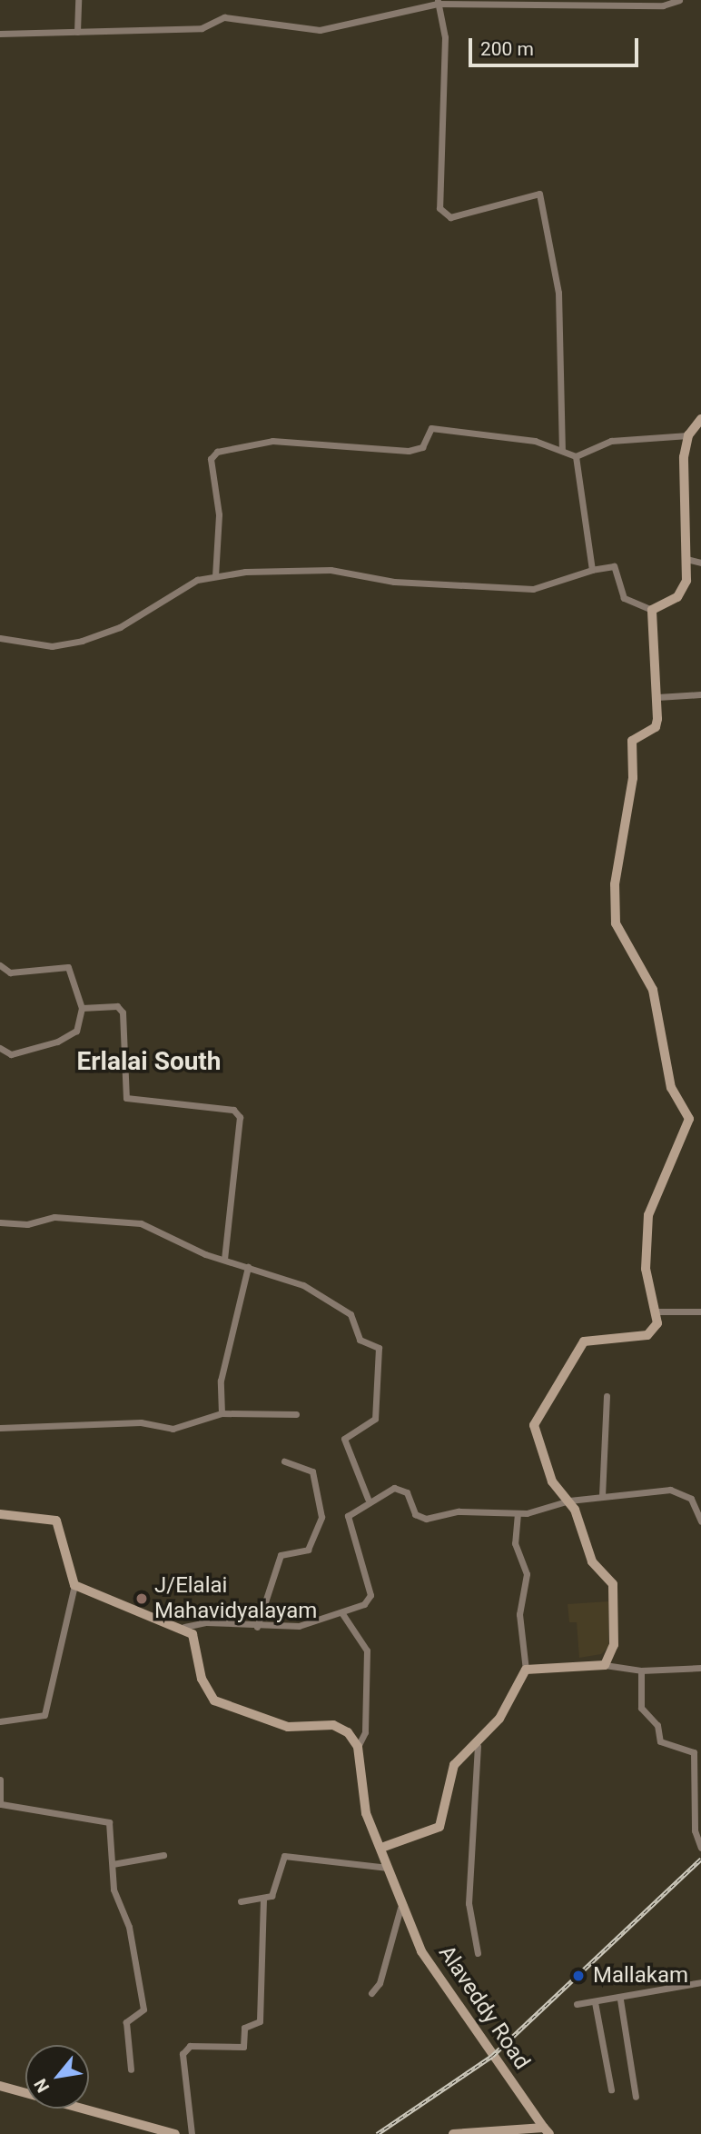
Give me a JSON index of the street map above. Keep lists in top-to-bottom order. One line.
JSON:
{"streets":{"street":["Alaveddy Road"]},"districts":["Erlalai South"],"places":["J/Elalai Mahavidyalayam","Mallakam"],"scale_bar":"200 m","north":"bottom left"}
